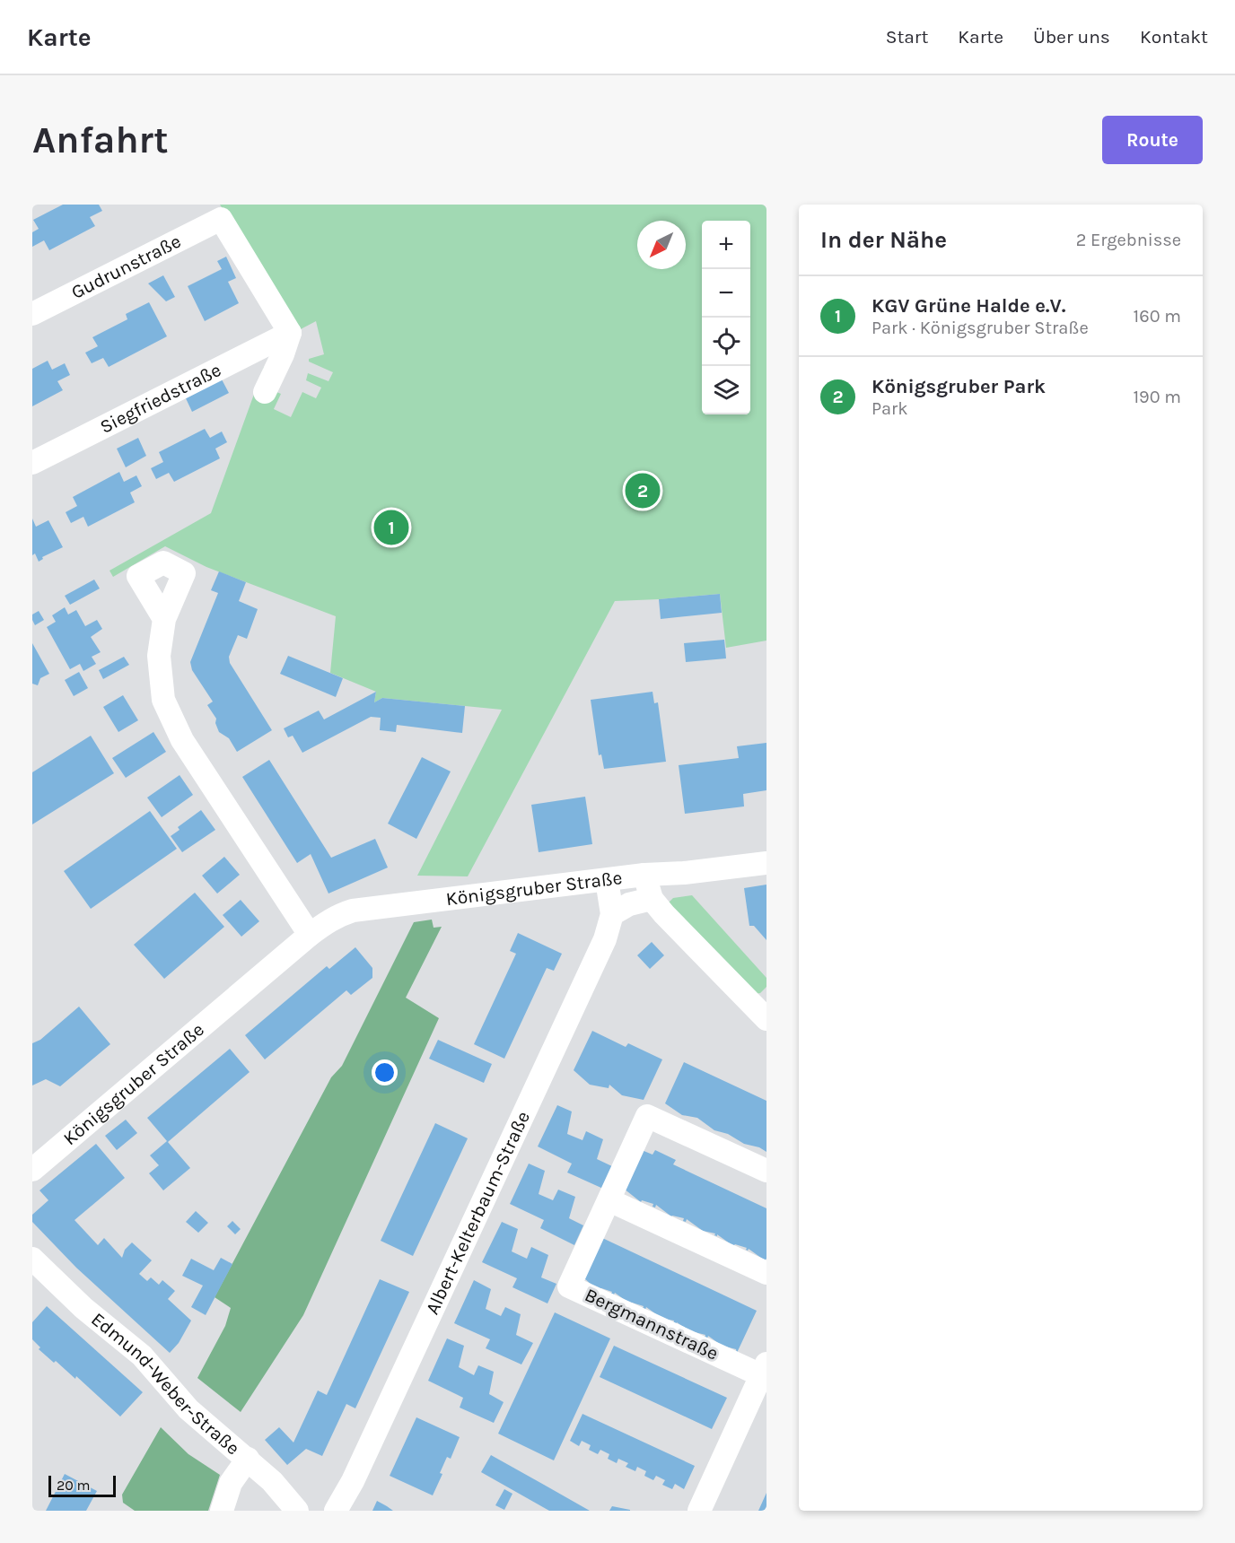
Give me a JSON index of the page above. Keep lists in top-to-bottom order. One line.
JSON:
{"streets":{"street":["Gudrunstraße","Siegfriedstraße","Königsgruber Straße","Albert-Kelterbaum-Straße","Bergmannstraße","Edmund-Weber-Straße"]},"crossings":[["Gudrunstraße","Siegfriedstraße"],["Königsgruber Straße","Albert-Kelterbaum-Straße"]],"scale_bar":"20 m","north":"bottom left","page":{"header":"Karte","nav":["Start","Karte","Über uns","Kontakt"],"buttons":"Route","title":"Anfahrt","heading":["In der Nähe","2 Ergebnisse"],"map_buttons":["+","−"],"list":[{"mark":"1","name":"KGV Grüne Halde e.V.","note":"Park · Königsgruber Straße","value":"160 m"},{"mark":"2","name":"Königsgruber Park","note":"Park","value":"190 m"}],"pins":["2","1"],"scale":"20 m"}}
